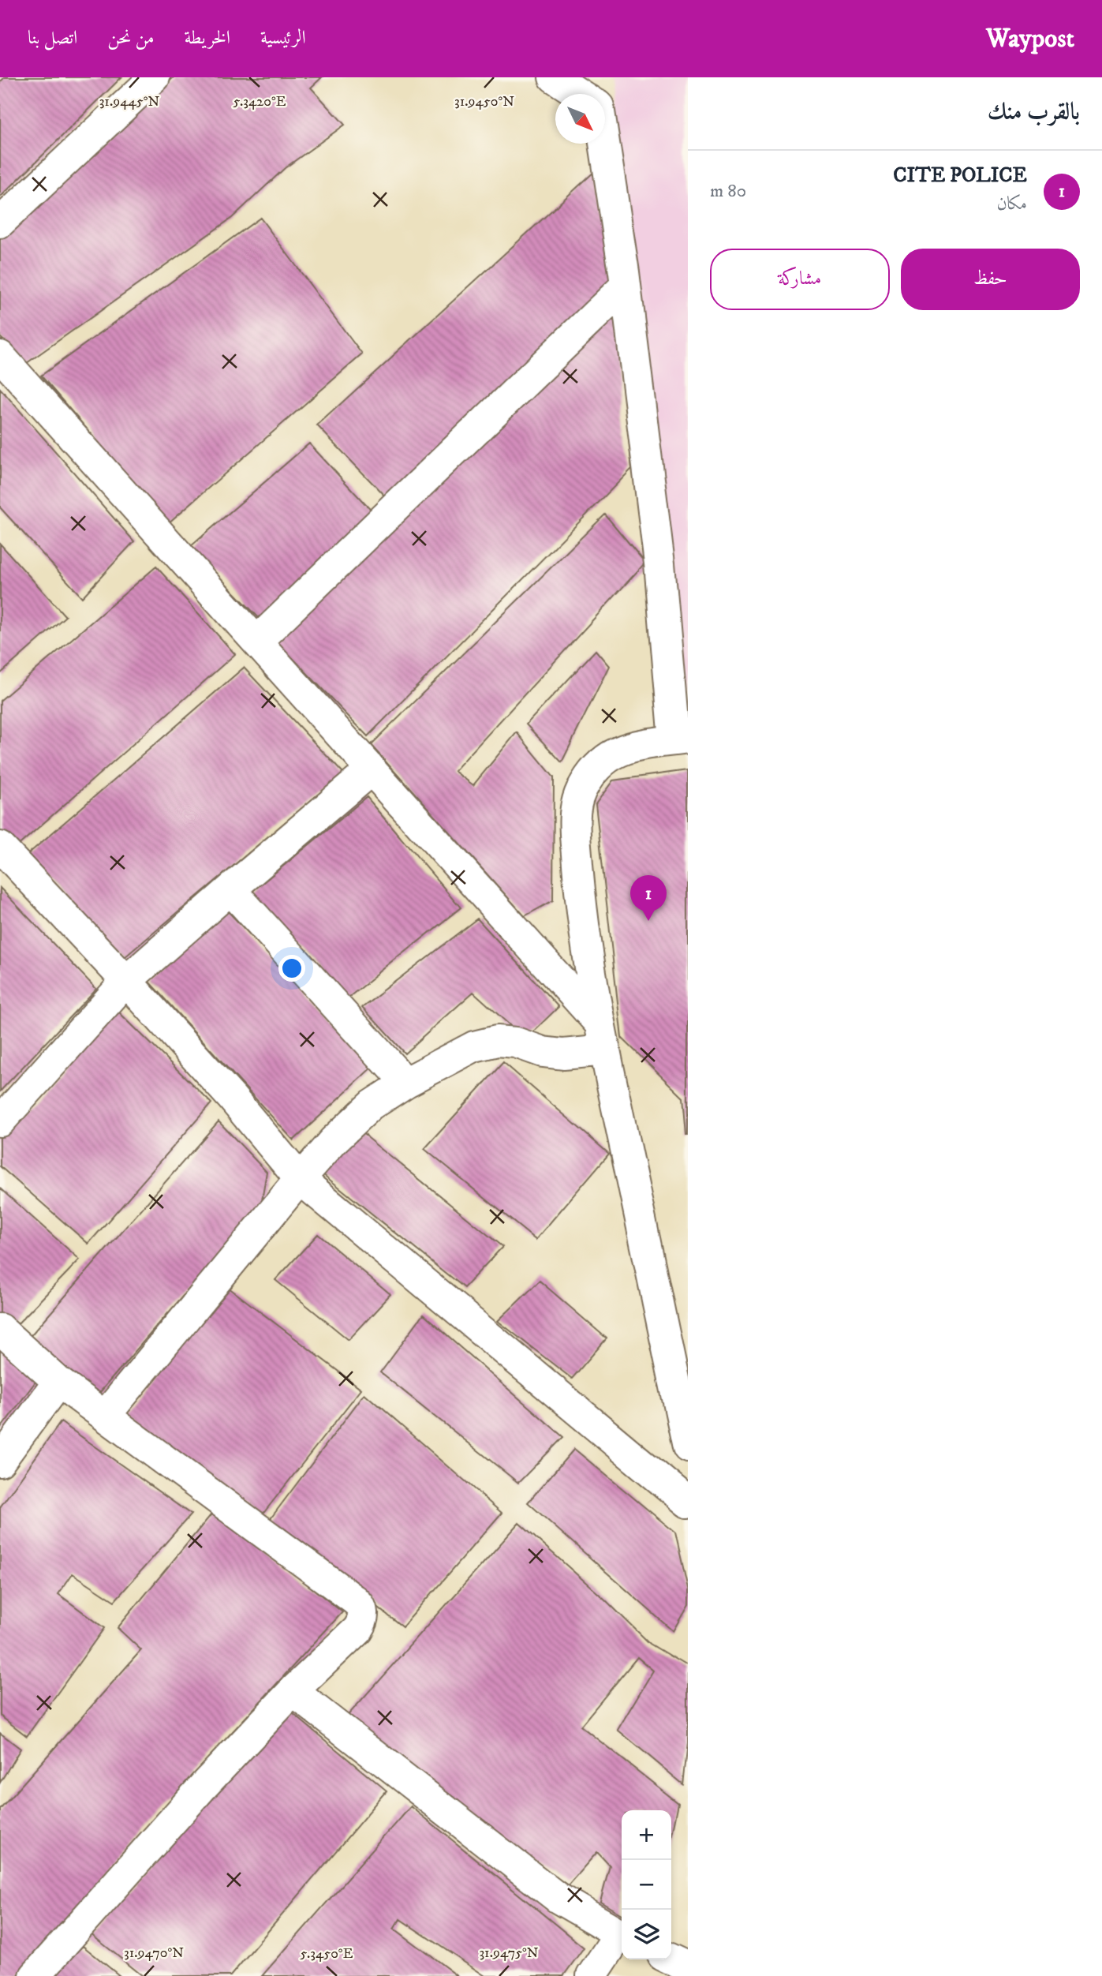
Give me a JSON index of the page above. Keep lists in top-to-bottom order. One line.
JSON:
{"north":"bottom right","page":{"header":"Waypost","nav":["الرئيسية","الخريطة","من نحن","اتصل بنا"],"heading":"بالقرب منك","list":[{"mark":"1","name":"CITE POLICE","note":"مكان","value":"80 m"}],"buttons":["حفظ","مشاركة"],"pins":"1","map_buttons":["+","−"]},"coordinates":["5.3420°E","31.9445°N","31.9450°N","31.9470°N","31.9475°N","5.3450°E"]}
